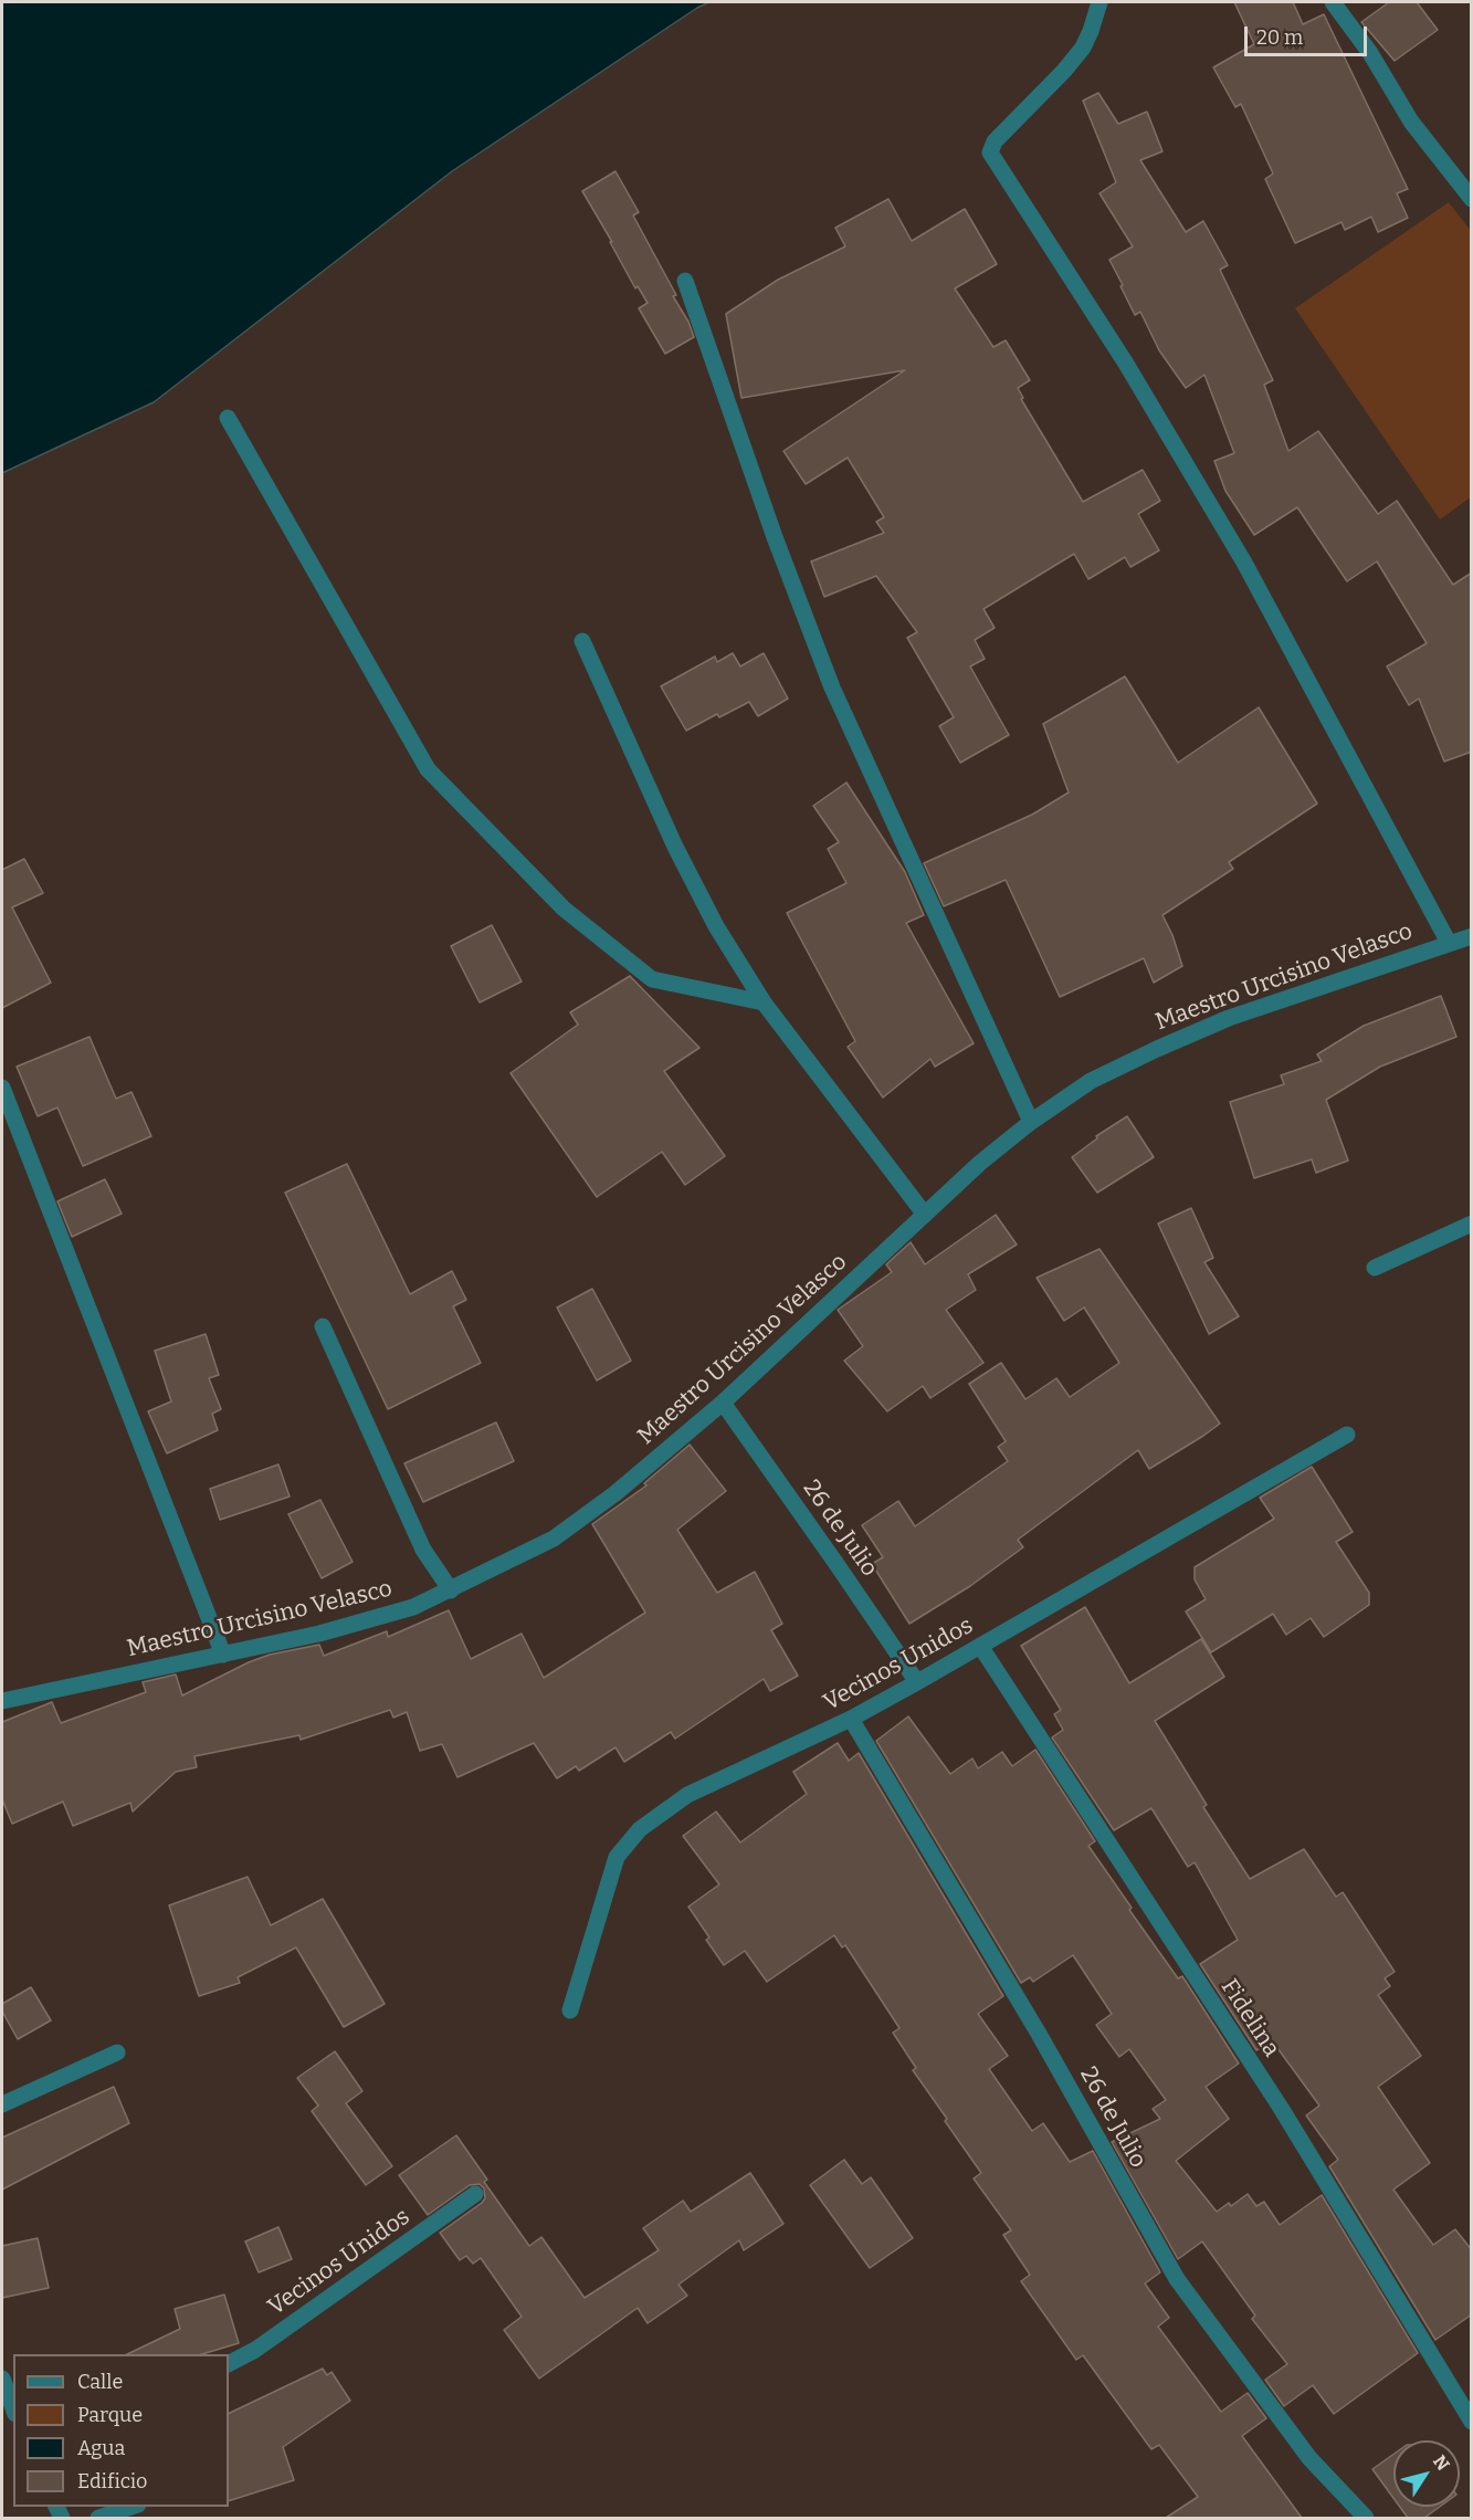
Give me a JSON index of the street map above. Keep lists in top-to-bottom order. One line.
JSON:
{"streets":{"street":["Maestro Urcisino Velasco","26 de Julio","Vecinos Unidos","Fidelina"]},"crossings":[["Maestro Urcisino Velasco","26 de Julio"],["26 de Julio","Vecinos Unidos"],["Vecinos Unidos","Fidelina"]],"legend":["Calle","Parque","Agua","Edificio"],"scale_bar":"20 m","north":"top right"}
